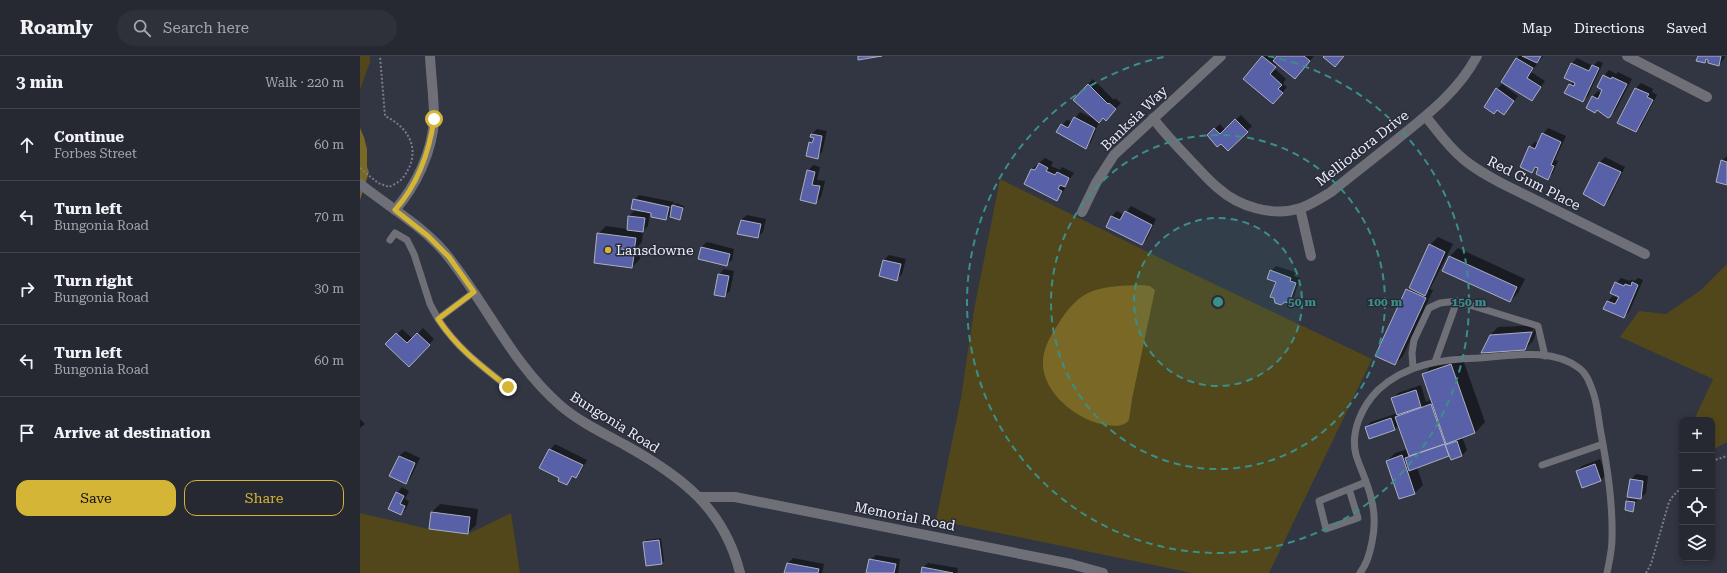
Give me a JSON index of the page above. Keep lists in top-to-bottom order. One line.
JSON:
{"streets":{"street":["Banksia Way","Melliodora Drive","Red Gum Place","Bungonia Road","Memorial Road"]},"crossings":[["Banksia Way","Melliodora Drive"],["Melliodora Drive","Red Gum Place"],["Bungonia Road","Memorial Road"]],"places":["Lansdowne"],"page":{"header":"Roamly","search":"Search here","nav":["Map","Directions","Saved"],"heading":["3 min","Walk · 220 m"],"list":[["Continue","Forbes Street","60 m"],["Turn left","Bungonia Road","70 m"],["Turn right","Bungonia Road","30 m"],["Turn left","Bungonia Road","60 m"],"Arrive at destination"],"map_buttons":["+","−"],"buttons":["Save","Share"]},"rings":["50 m","100 m","150 m"]}
